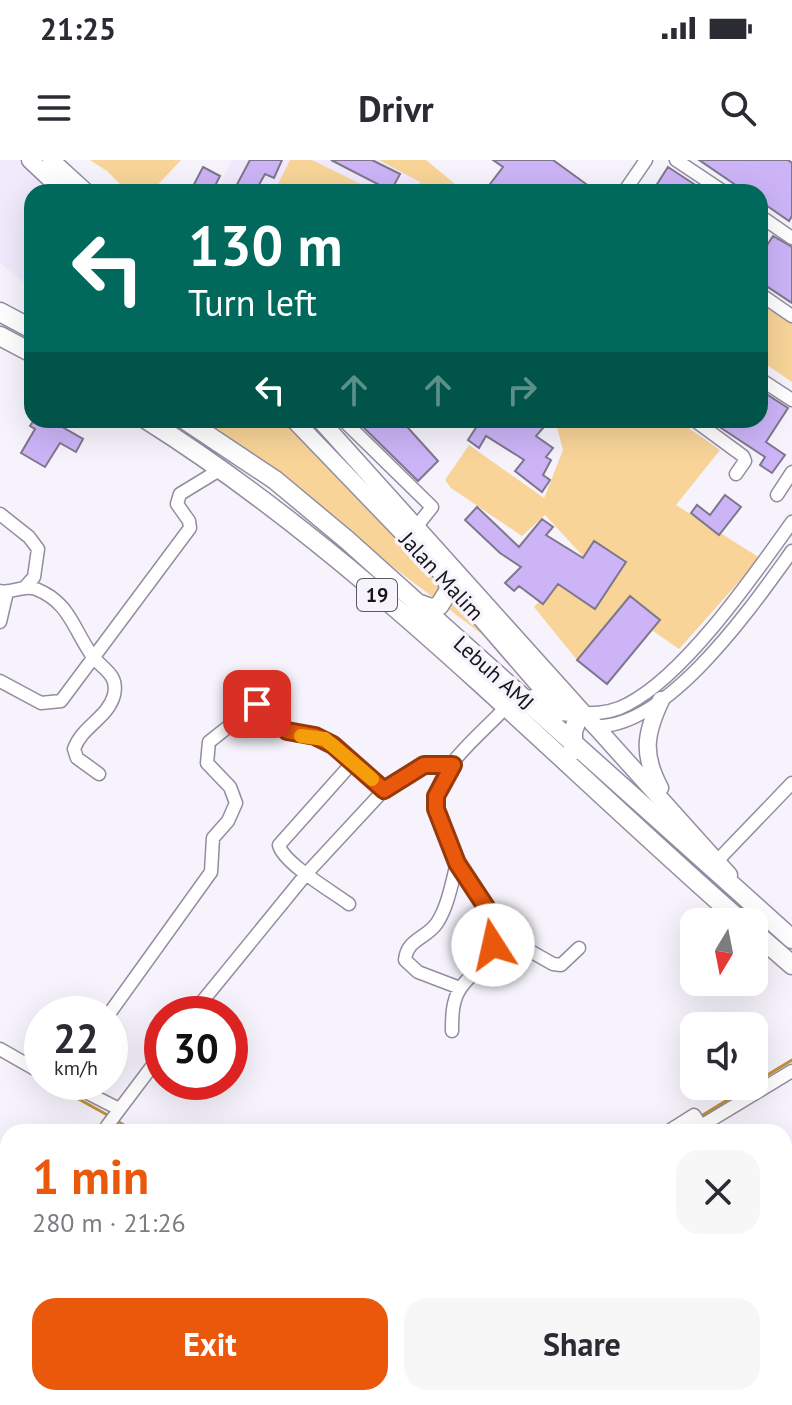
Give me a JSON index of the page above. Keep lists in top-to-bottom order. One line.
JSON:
{"streets":{"highway":["19","Lebuh AMJ"],"main road":["Jalan Malim"]},"crossings":[["Jalan Malim","Lebuh AMJ"]],"north":"bottom","page":{"status":"21:25","header":"Drivr","turn":["130 m","Turn left"],"speed":"22 km/h","limit":"30","heading":["1 min","280 m · 21:26"],"buttons":["Exit","Share"]}}
